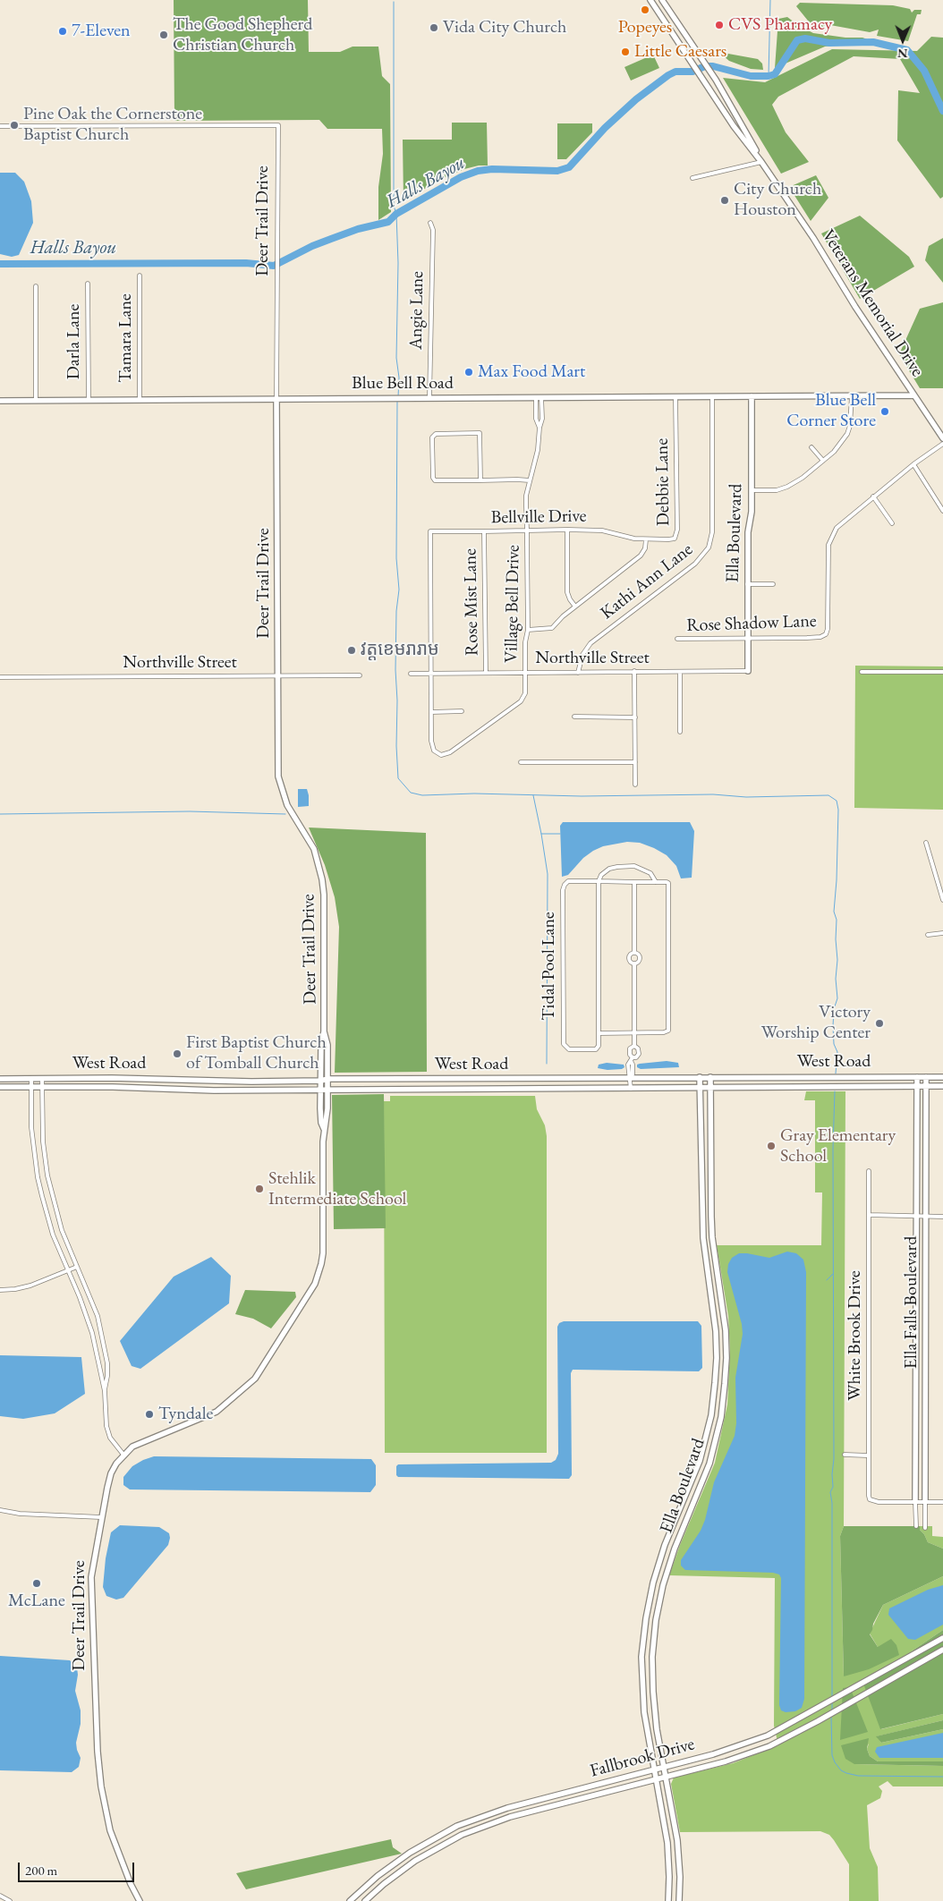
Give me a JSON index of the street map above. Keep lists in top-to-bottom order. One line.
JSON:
{"streets":{"main road":["Deer Trail Drive","Veterans Memorial Drive","Blue Bell Road","Ella Boulevard","West Road","Ella Falls Boulevard","Fallbrook Drive"],"street":["Angie Lane","Tamara Lane","Darla Lane","Debbie Lane","Bellville Drive","Kathi Ann Lane","Rose Mist Lane","Village Bell Drive","Rose Shadow Lane","Northville Street","Tidal Pool Lane","White Brook Drive"]},"crossings":[["Deer Trail Drive","Blue Bell Road"],["Deer Trail Drive","Northville Street"],["Deer Trail Drive","West Road"],["Veterans Memorial Drive","Blue Bell Road"],["Angie Lane","Blue Bell Road"],["Tamara Lane","Blue Bell Road"],["Darla Lane","Blue Bell Road"],["Blue Bell Road","Debbie Lane"],["Blue Bell Road","Ella Boulevard"],["Blue Bell Road","Kathi Ann Lane"],["Blue Bell Road","Village Bell Drive"],["Debbie Lane","Bellville Drive"],["Bellville Drive","Rose Mist Lane"],["Bellville Drive","Village Bell Drive"],["Bellville Drive","Northville Street"],["Ella Boulevard","Rose Shadow Lane"],["Ella Boulevard","Northville Street"],["Ella Boulevard","West Road"],["Ella Boulevard","Fallbrook Drive"],["Kathi Ann Lane","Northville Street"],["Rose Mist Lane","Northville Street"],["Village Bell Drive","Northville Street"],["West Road","Ella Falls Boulevard"],["Ella Falls Boulevard","White Brook Drive"]],"water":["Halls Bayou"],"places":["Popeyes","CVS Pharmacy","Vida City Church","7-Eleven","The Good Shepherd Christian Church","Little Caesars","Pine Oak the Cornerstone Baptist Church","City Church Houston","Max Food Mart","Blue Bell Corner Store","វត្តខេមរារាម","Victory Worship Center","First Baptist Church of Tomball Church","Gray Elementary School","Stehlik Intermediate School","Tyndale","McLane"],"scale_bar":"200 m","north":"bottom"}
